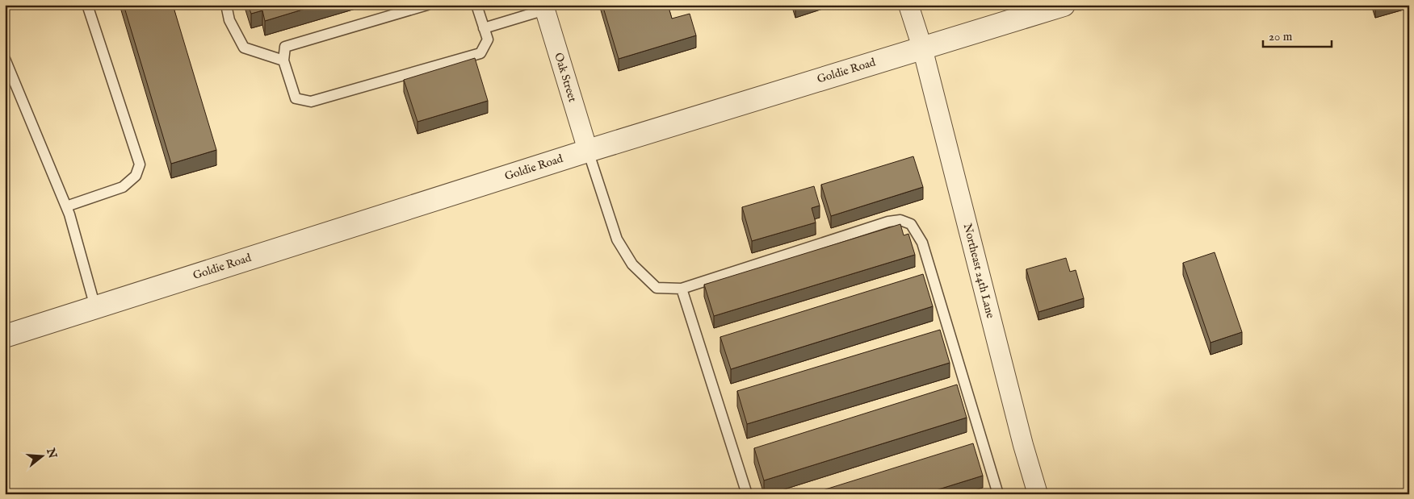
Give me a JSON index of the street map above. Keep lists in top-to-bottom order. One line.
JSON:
{"streets":{"street":["Goldie Road","Oak Street","Northeast 24th Lane"]},"crossings":[["Goldie Road","Oak Street"],["Goldie Road","Northeast 24th Lane"]],"scale_bar":"20 m","north":"right"}
